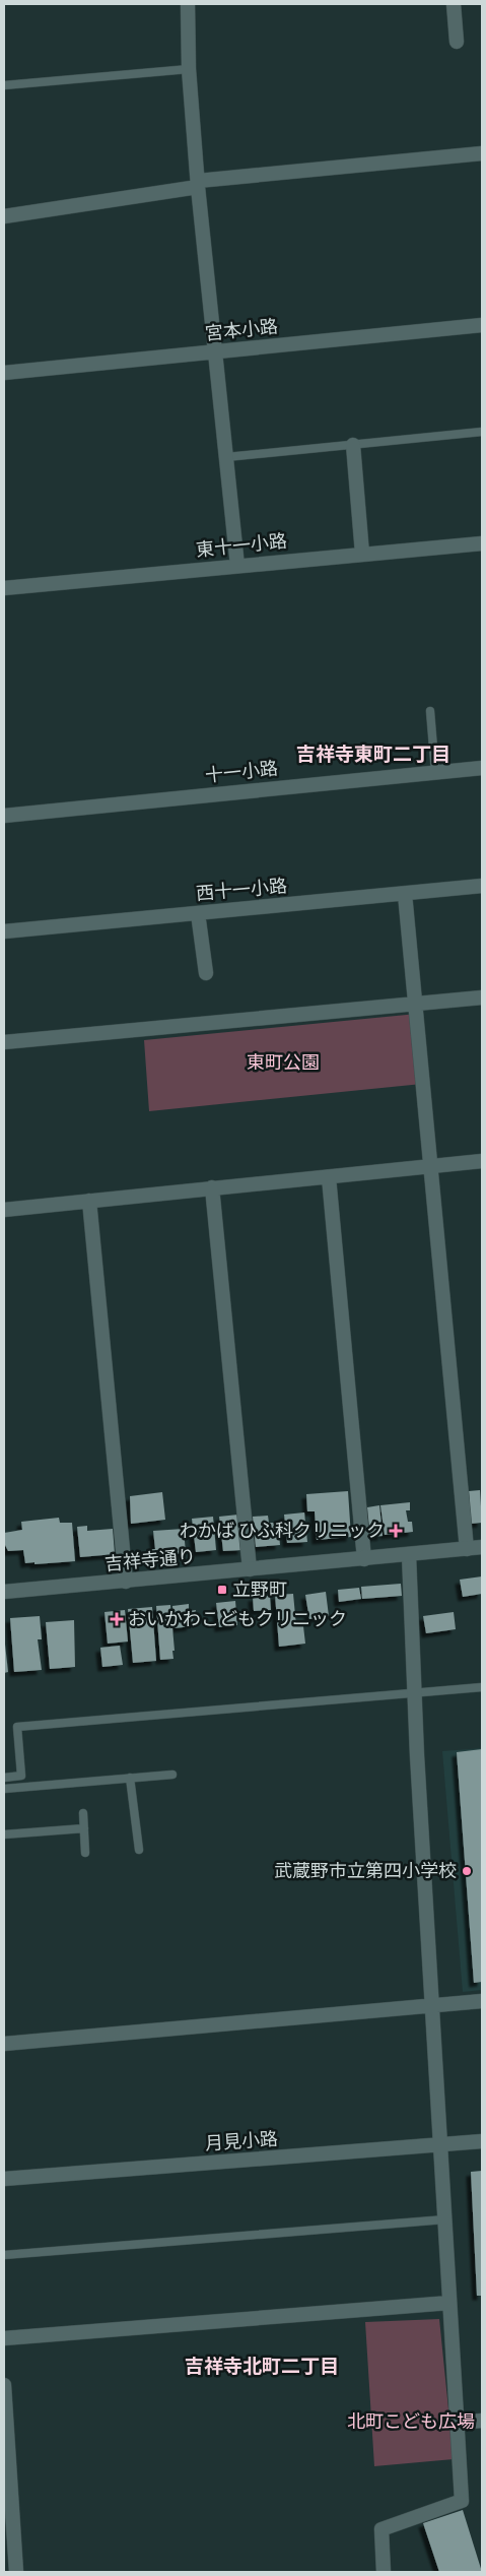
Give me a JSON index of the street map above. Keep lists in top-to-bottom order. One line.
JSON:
{"streets":{"street":["宮本小路","東十一小路","十一小路","西十一小路","吉祥寺通り","月見小路"]},"districts":["吉祥寺東町二丁目","吉祥寺北町二丁目"],"parks":["東町公園","北町こども広場"],"places":{"health":["わかば ひふ科クリニック","おいかわこどもクリニック"],"transit":["立野町"],"other":["武蔵野市立第四小学校"]}}
